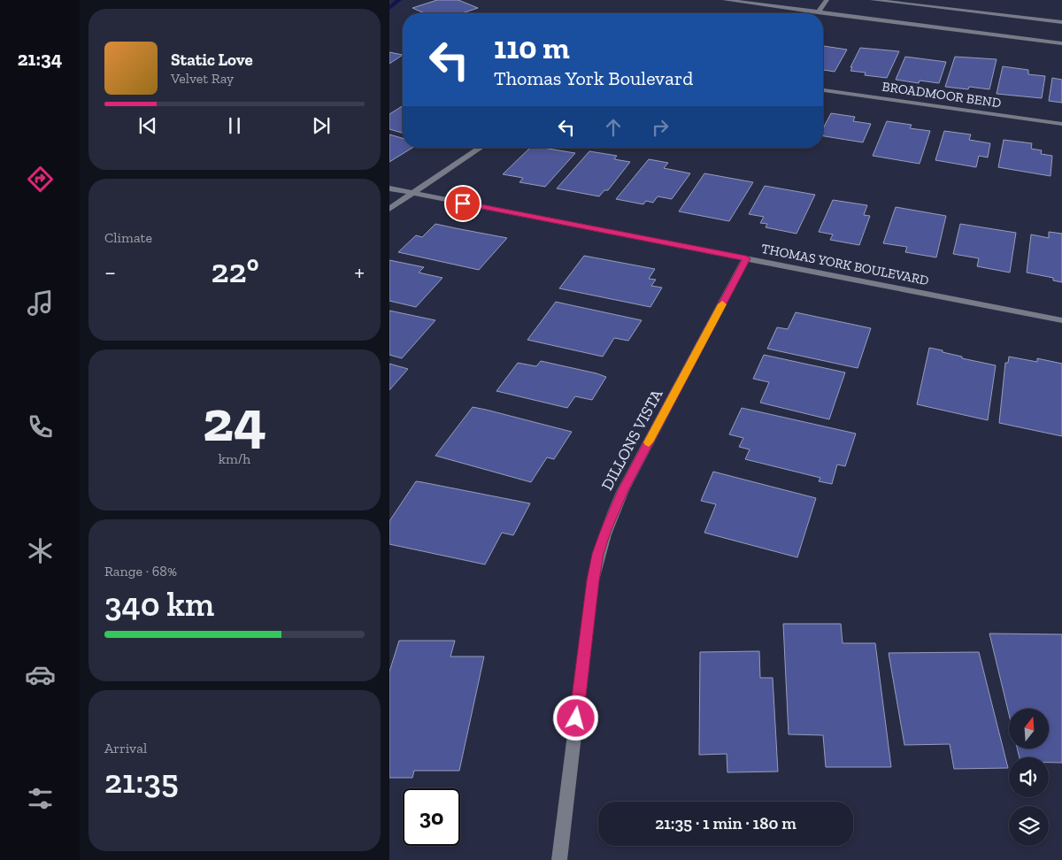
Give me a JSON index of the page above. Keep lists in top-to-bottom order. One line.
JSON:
{"streets":{"street":["BROADMOOR BEND","THOMAS YORK BOULEVARD","DILLONS VISTA"]},"crossings":[["THOMAS YORK BOULEVARD","DILLONS VISTA"]],"north":"top","page":{"tabs":"21:34","turn":["110 m","Thomas York Boulevard"],"song":["Static Love","Velvet Ray"],"tile":["Climate",["24","km/h"],["Range · 68%","340 km"],["Arrival","21:35"]],"heat":["−","22°","+"],"limit":"30","trip":"21:35 · 1 min · 180 m"}}
